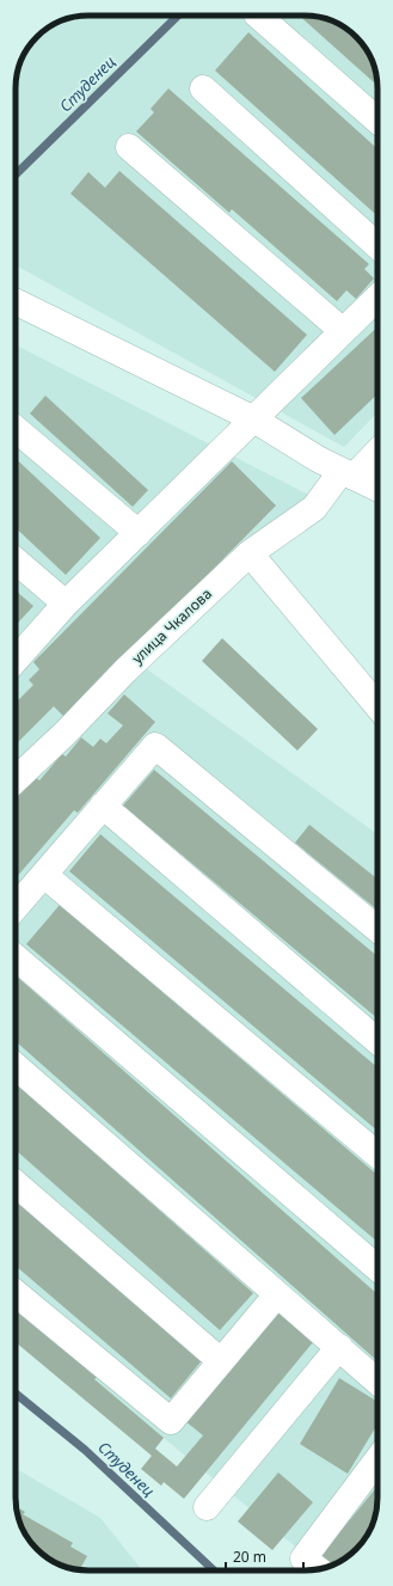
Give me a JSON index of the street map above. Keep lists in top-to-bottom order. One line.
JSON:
{"streets":{"main road":["улица Чкалова"]},"water":["Студенец"],"scale_bar":"20 m"}
